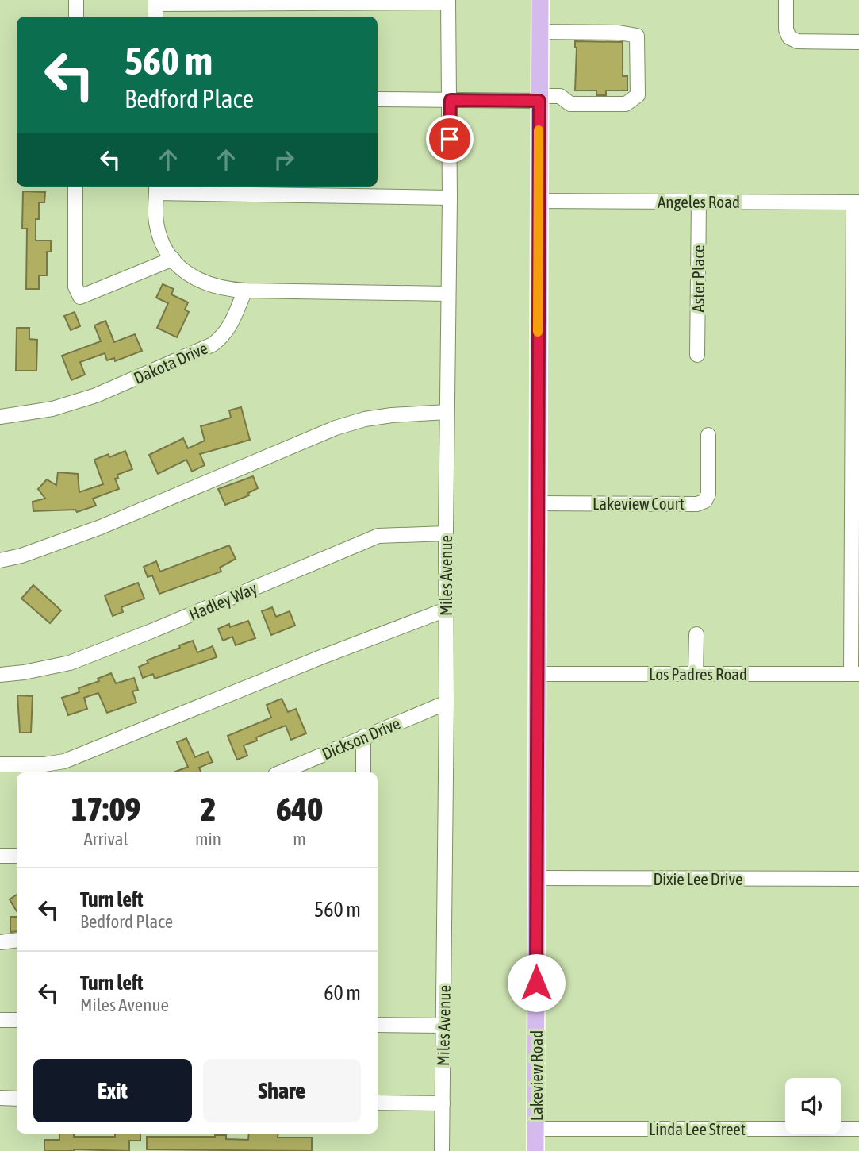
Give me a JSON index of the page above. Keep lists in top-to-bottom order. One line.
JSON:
{"streets":{"main road":["Lakeview Road"],"street":["Angeles Road","Aster Place","Dakota Drive","Lakeview Court","Miles Avenue","Hadley Way","Los Padres Road","Dickson Drive","Dixie Lee Drive","Linda Lee Street"]},"crossings":[["Angeles Road","Aster Place"],["Angeles Road","Lakeview Road"],["Lakeview Court","Lakeview Road"],["Miles Avenue","Hadley Way"],["Miles Avenue","Dickson Drive"],["Los Padres Road","Lakeview Road"],["Dixie Lee Drive","Lakeview Road"],["Lakeview Road","Linda Lee Street"]],"page":{"turn":["560 m","Bedford Place"],"eta":["17:09","Arrival","2","min","640","m"],"list":[{"name":"Turn left","note":"Bedford Place","value":"560 m"},{"name":"Turn left","note":"Miles Avenue","value":"60 m"}],"buttons":["Exit","Share"]}}
